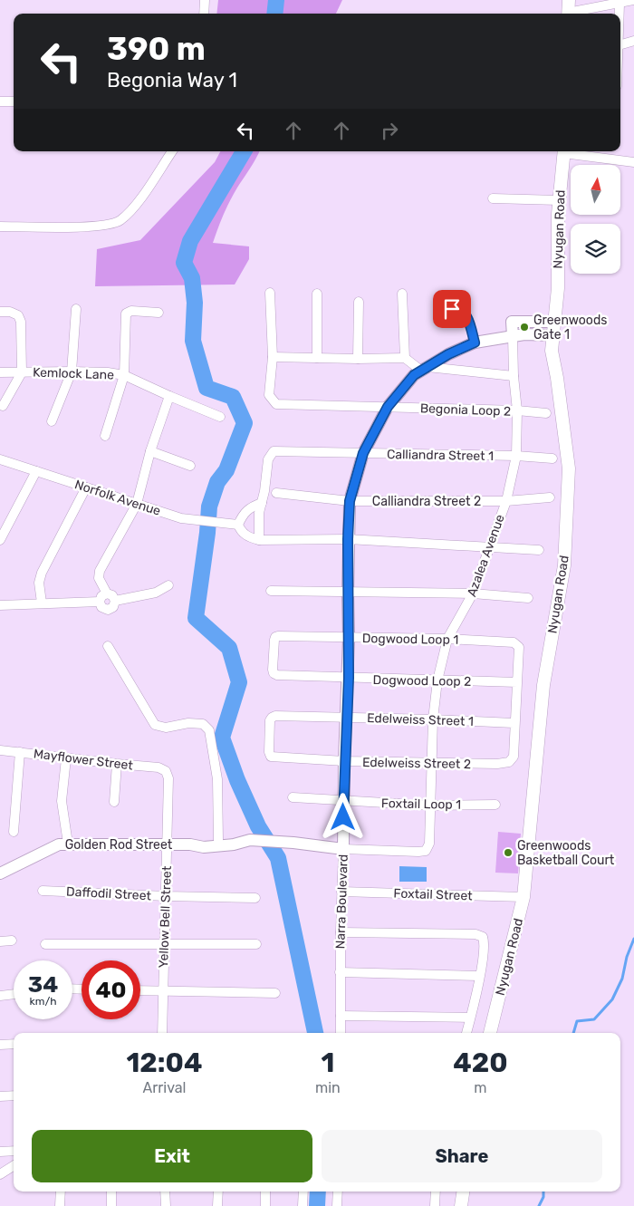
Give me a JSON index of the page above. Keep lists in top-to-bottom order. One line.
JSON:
{"streets":{"main road":["Nyugan Road"],"street":["Kemlock Lane","Begonia Loop 2","Calliandra Street 1","Norfolk Avenue","Calliandra Street 2","Azalea Avenue","Dogwood Loop 1","Dogwood Loop 2","Edelweiss Street 1","Mayflower Street","Edelweiss Street 2","Foxtail Loop 1","Golden Rod Street","Daffodil Street","Foxtail Street","Narra Boulevard","Yellow Bell Street"]},"crossings":[["Nyugan Road","Foxtail Street"],["Nyugan Road","Narra Boulevard"],["Begonia Loop 2","Azalea Avenue"],["Begonia Loop 2","Narra Boulevard"],["Calliandra Street 1","Azalea Avenue"],["Calliandra Street 1","Narra Boulevard"],["Calliandra Street 2","Azalea Avenue"],["Calliandra Street 2","Narra Boulevard"],["Azalea Avenue","Dogwood Loop 1"],["Azalea Avenue","Dogwood Loop 2"],["Azalea Avenue","Edelweiss Street 1"],["Azalea Avenue","Edelweiss Street 2"],["Azalea Avenue","Foxtail Loop 1"],["Azalea Avenue","Golden Rod Street"],["Azalea Avenue","Narra Boulevard"],["Dogwood Loop 1","Dogwood Loop 2"],["Dogwood Loop 1","Narra Boulevard"],["Dogwood Loop 2","Narra Boulevard"],["Edelweiss Street 1","Edelweiss Street 2"],["Edelweiss Street 1","Narra Boulevard"],["Mayflower Street","Yellow Bell Street"],["Edelweiss Street 2","Narra Boulevard"],["Foxtail Loop 1","Narra Boulevard"],["Golden Rod Street","Narra Boulevard"],["Golden Rod Street","Yellow Bell Street"],["Daffodil Street","Yellow Bell Street"],["Foxtail Street","Narra Boulevard"]],"places":["Greenwoods Gate 1","Greenwoods Basketball Court"],"north":"top","page":{"turn":["390 m","Begonia Way 1"],"speed":"34 km/h","limit":"40","eta":["12:04","Arrival","1","min","420","m"],"buttons":["Exit","Share"]}}
